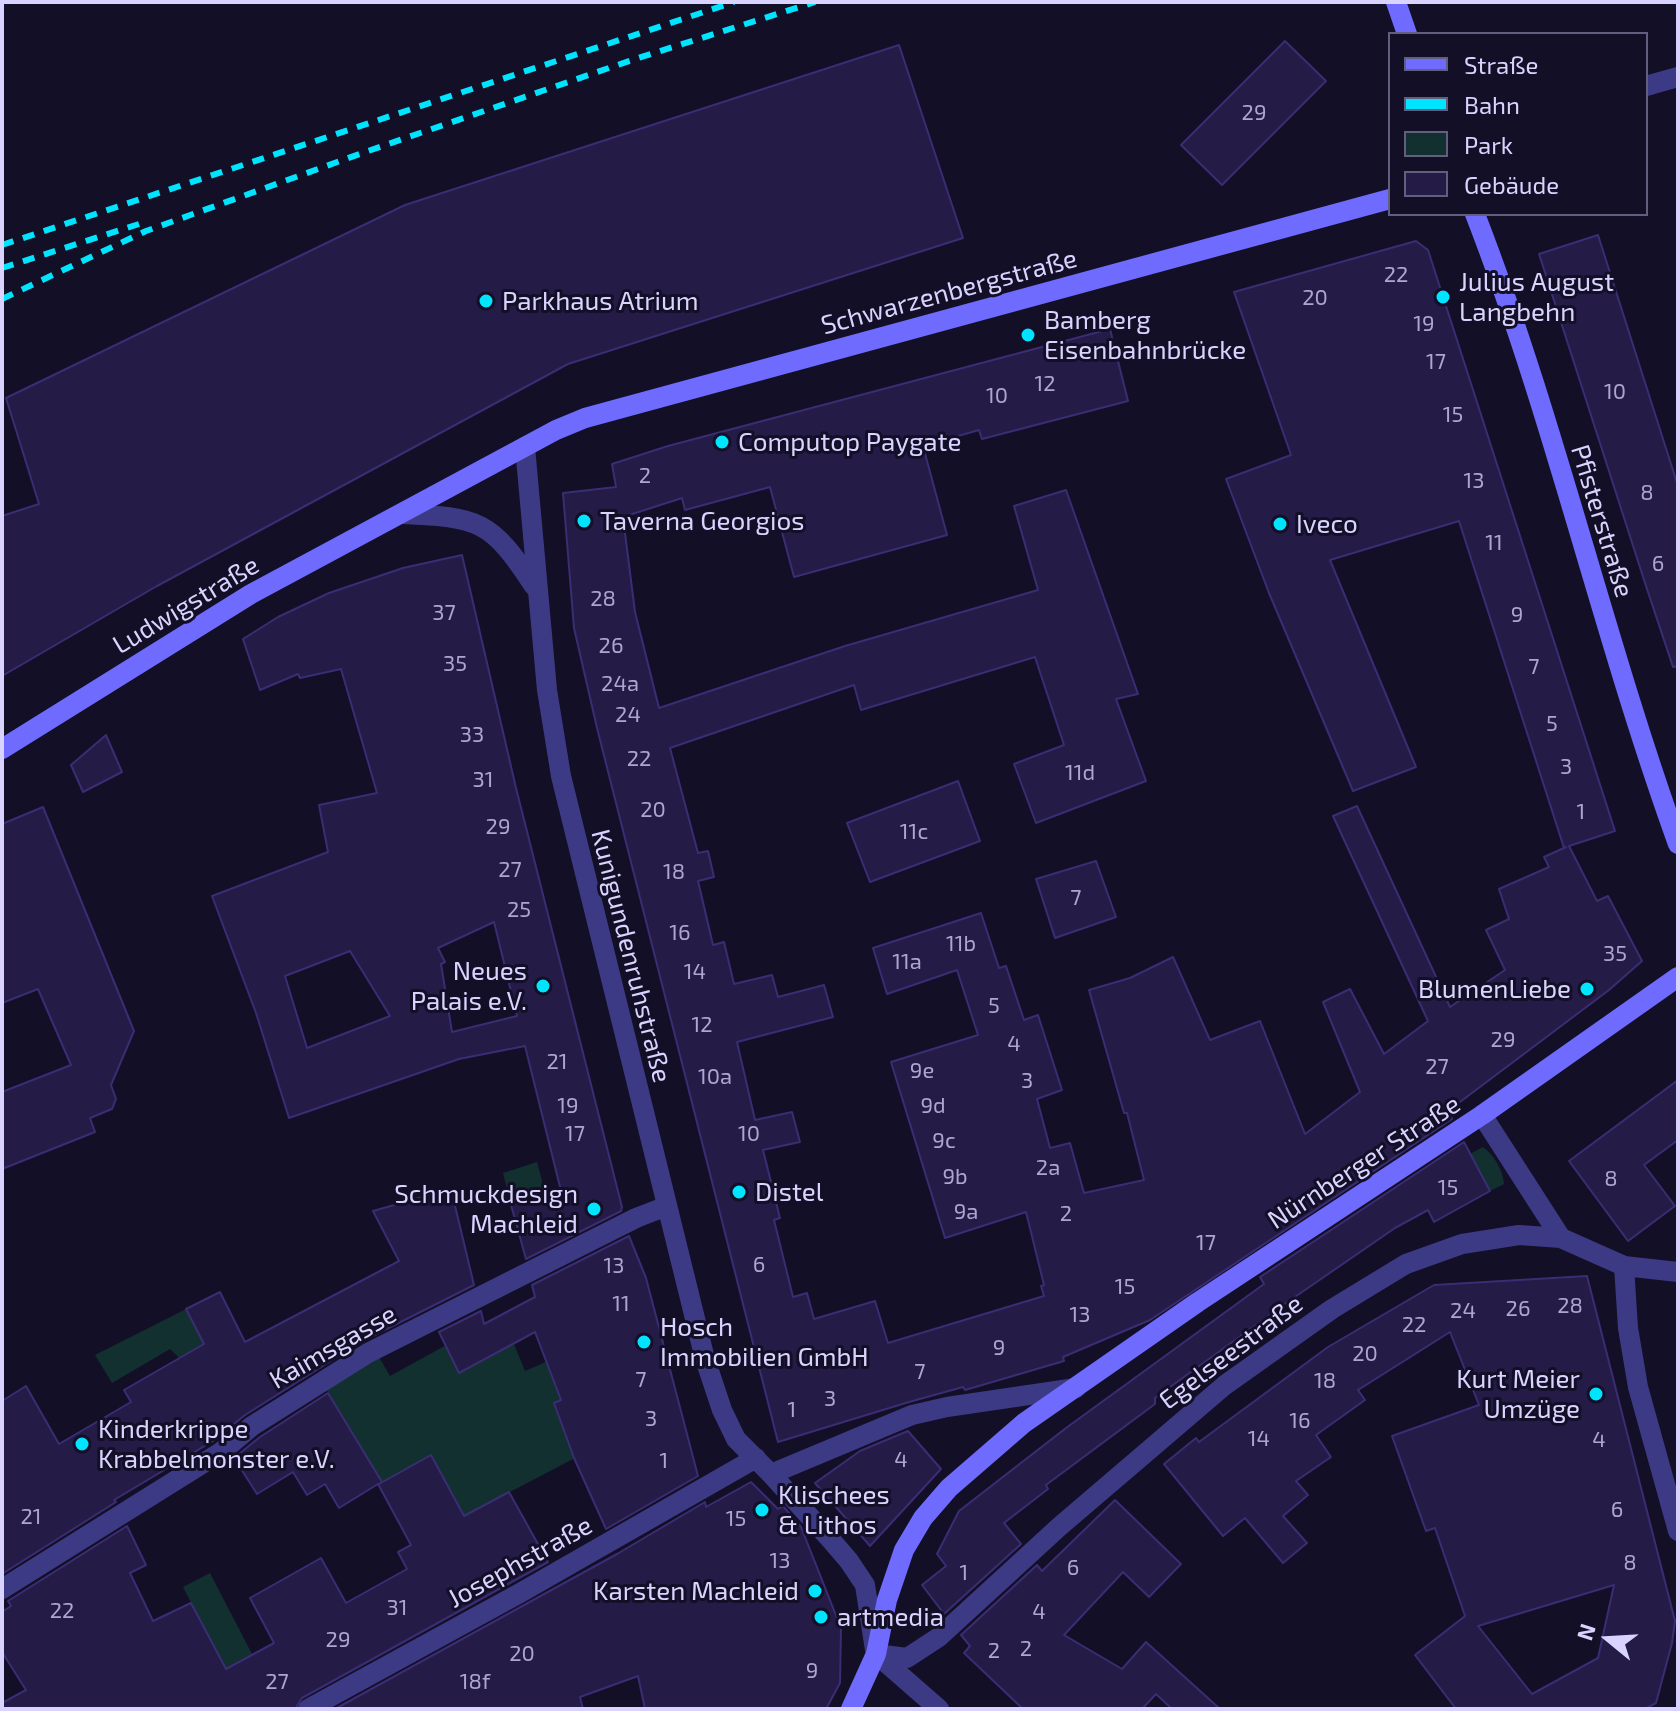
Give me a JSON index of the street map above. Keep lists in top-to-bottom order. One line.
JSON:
{"streets":{"street":["Schwarzenbergstraße","Pfisterstraße","Ludwigstraße","Kunigundenruhstraße","Nürnberger Straße","Kaimsgasse","Egelseestraße","Josephstraße"]},"crossings":[["Schwarzenbergstraße","Ludwigstraße"],["Schwarzenbergstraße","Kunigundenruhstraße"],["Ludwigstraße","Kunigundenruhstraße"],["Kunigundenruhstraße","Nürnberger Straße"],["Kunigundenruhstraße","Kaimsgasse"],["Kunigundenruhstraße","Egelseestraße"],["Kunigundenruhstraße","Josephstraße"],["Nürnberger Straße","Egelseestraße"]],"places":["Julius August Langbehn","Parkhaus Atrium","Bamberg Eisenbahnbrücke","Computop Paygate","Taverna Georgios","Iveco","Neues Palais e.V.","BlumenLiebe","Distel","Schmuckdesign Machleid","Hosch Immobilien GmbH","Kurt Meier Umzüge","Kinderkrippe Krabbelmonster e.V.","Klischees & Lithos","Karsten Machleid","artmedia"],"house_numbers":["29","22","20","19","17","12","10","10","15","2","13","8","11","6","28","37","9","26","35","7","24a","24","5","33","22","3","11d","31","20","1","29","11c","27","18","7","25","16","11b","35","11a","14","5","12","29","4","21","27","9e","10a","3","19","9d","17","10","9c","2a","9b","8","15","9a","2","17","6","13","15","11","28","26","24","13","22","9","20","7","7","18","3","1","3","16","14","4","4","1","6","21","15","13","8","6","1","31","22","4","29","2","2","20","9","27","18f"],"legend":["Straße","Bahn","Park","Gebäude"],"north":"left"}
